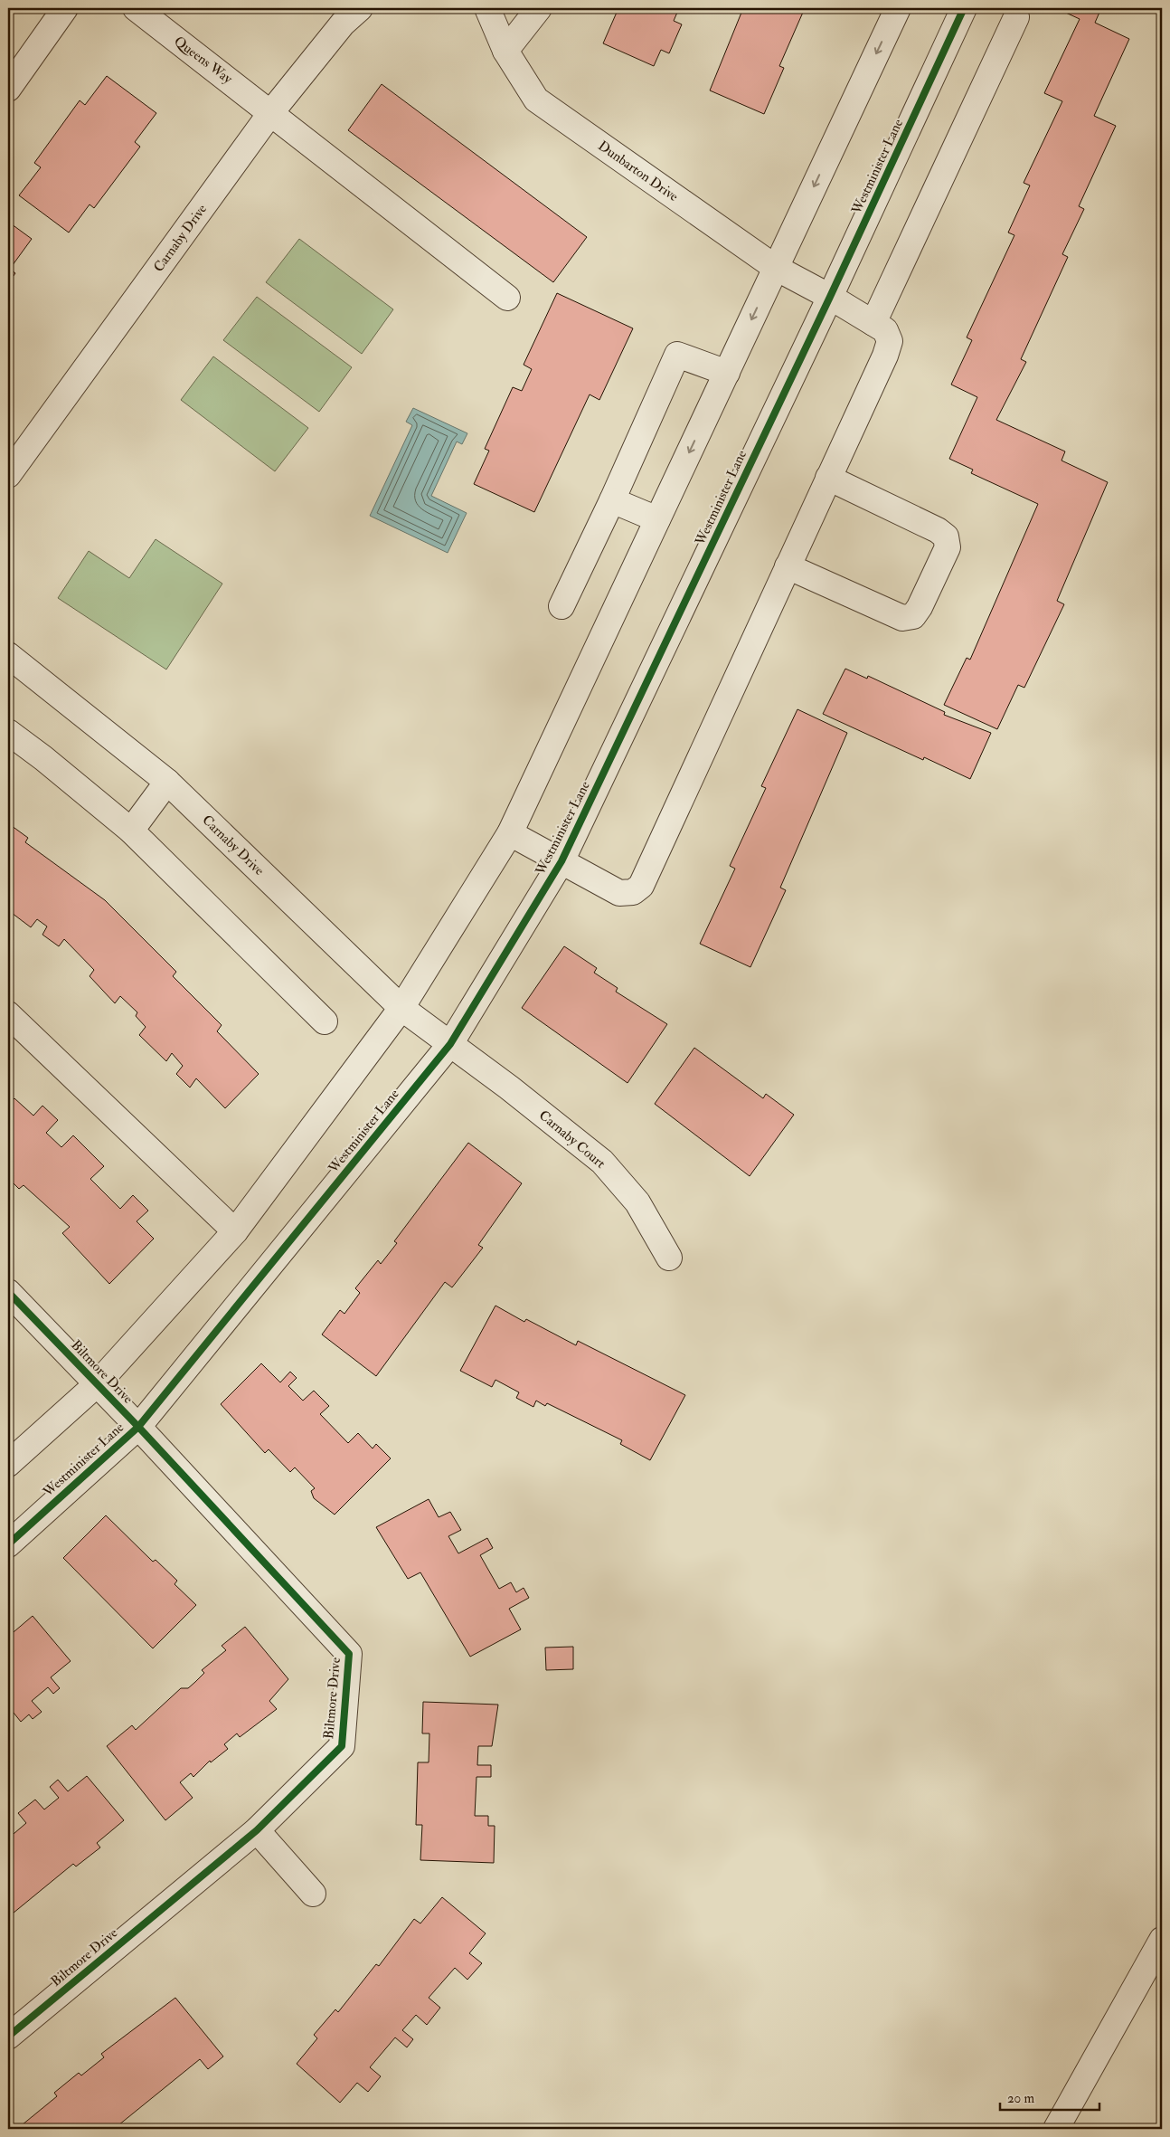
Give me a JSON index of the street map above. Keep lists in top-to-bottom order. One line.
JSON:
{"streets":{"street":["Queens Way","Westminister Lane","Dunbarton Drive","Carnaby Drive","Carnaby Court","Biltmore Drive"]},"crossings":[["Queens Way","Carnaby Drive"],["Westminister Lane","Dunbarton Drive"],["Westminister Lane","Carnaby Drive"],["Westminister Lane","Carnaby Court"],["Westminister Lane","Biltmore Drive"],["Carnaby Drive","Carnaby Court"]],"scale_bar":"20 m"}
